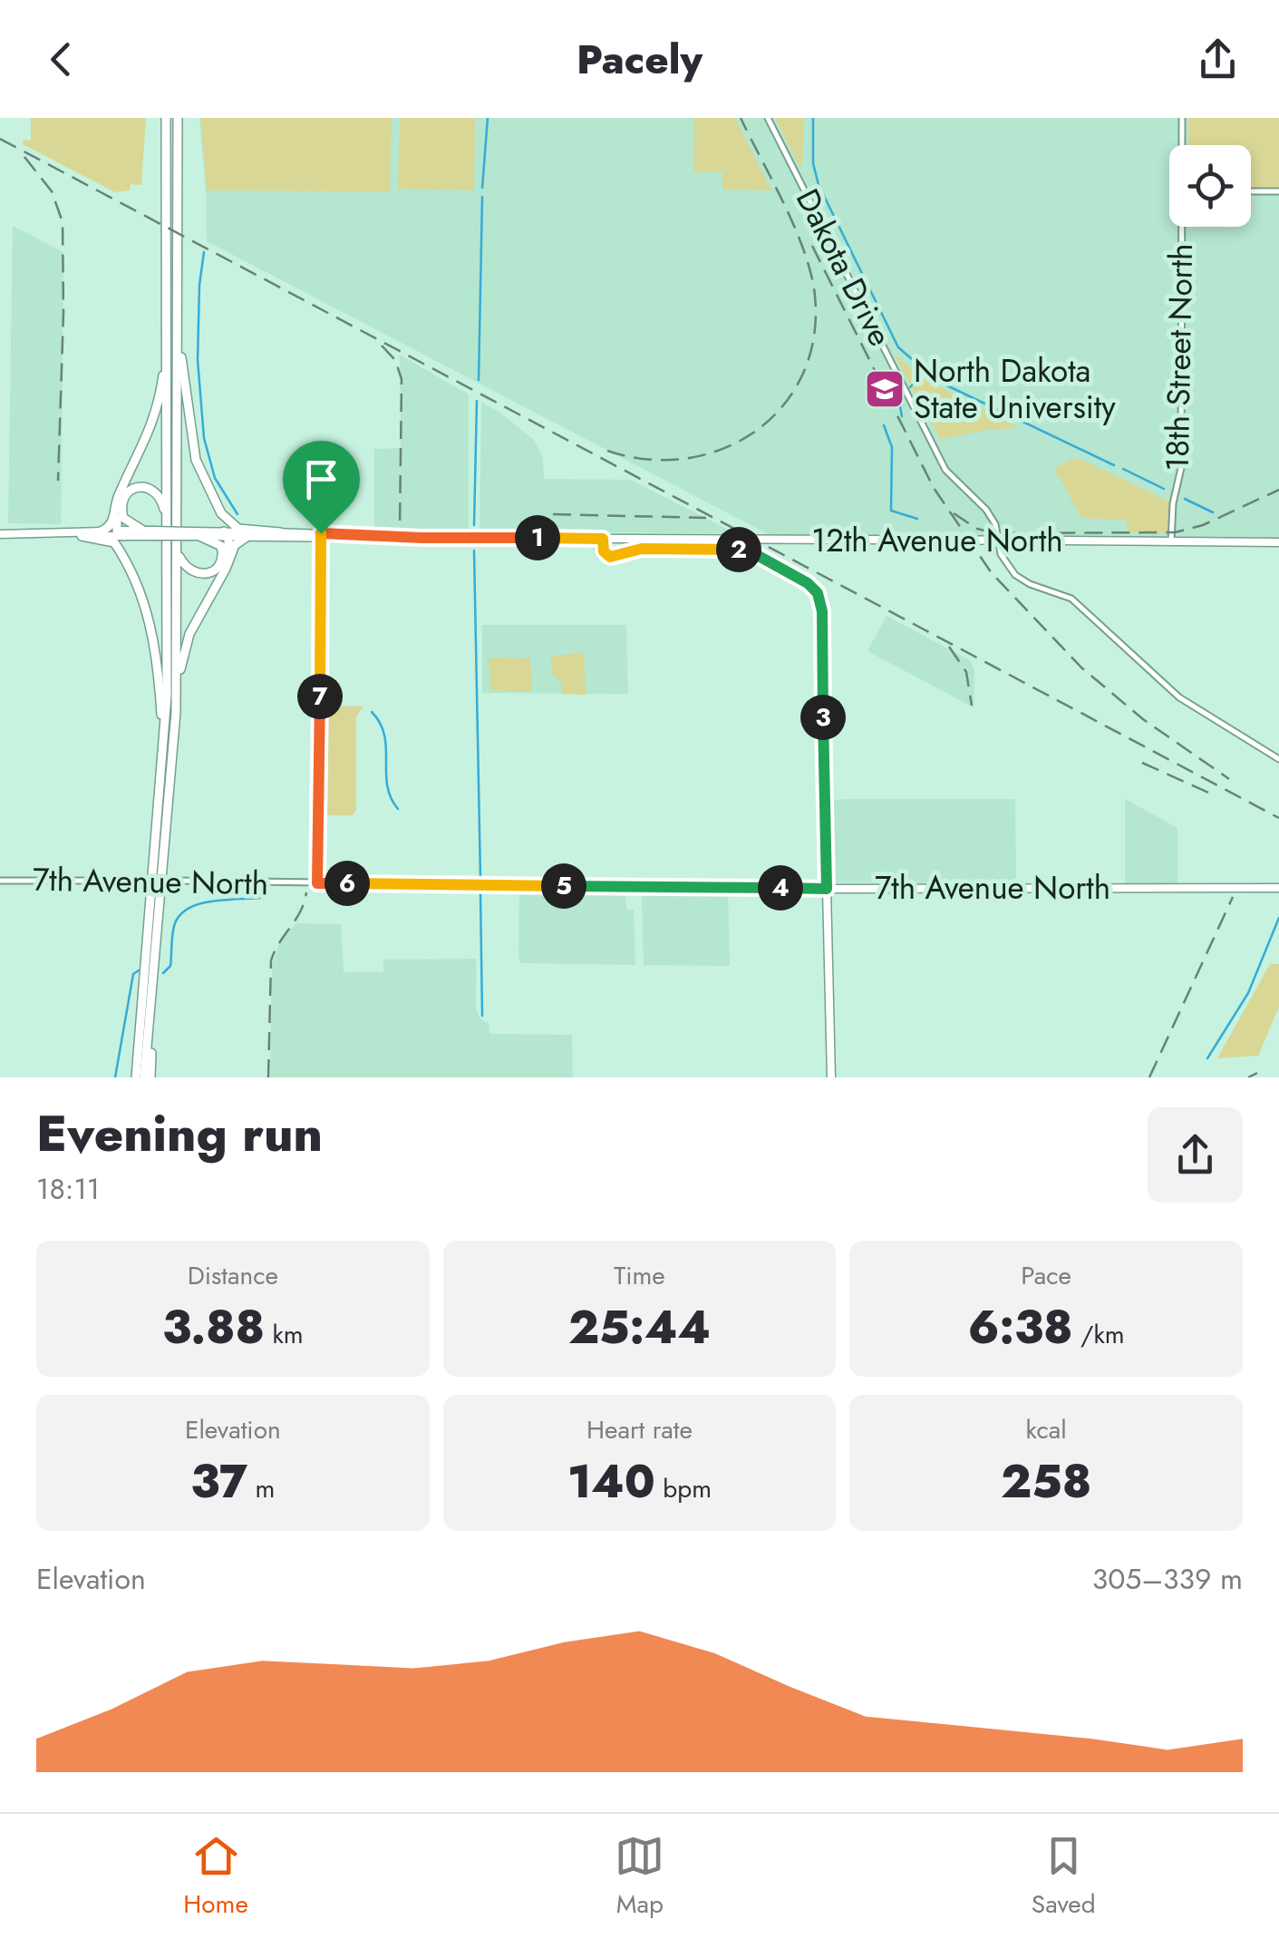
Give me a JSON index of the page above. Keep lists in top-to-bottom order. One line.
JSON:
{"streets":{"main road":["12th Avenue North","7th Avenue North"],"street":["Dakota Drive","18th Street North"]},"crossings":[["18th Street North","12th Avenue North"],["12th Avenue North","7th Avenue North"]],"places":{"school or university":["North Dakota State University"]},"page":{"header":"Pacely","pins":["1","2","7","3","6","5","4"],"heading":["Evening run","18:11"],"stats":[["Distance","3.88 km"],["Time","25:44"],["Pace","6:38 /km"],["Elevation","37 m"],["Heart rate","140 bpm"],["kcal","258"]],"chart":["Elevation","305–339 m"],"tabs":["Home","Map","Saved"]}}
